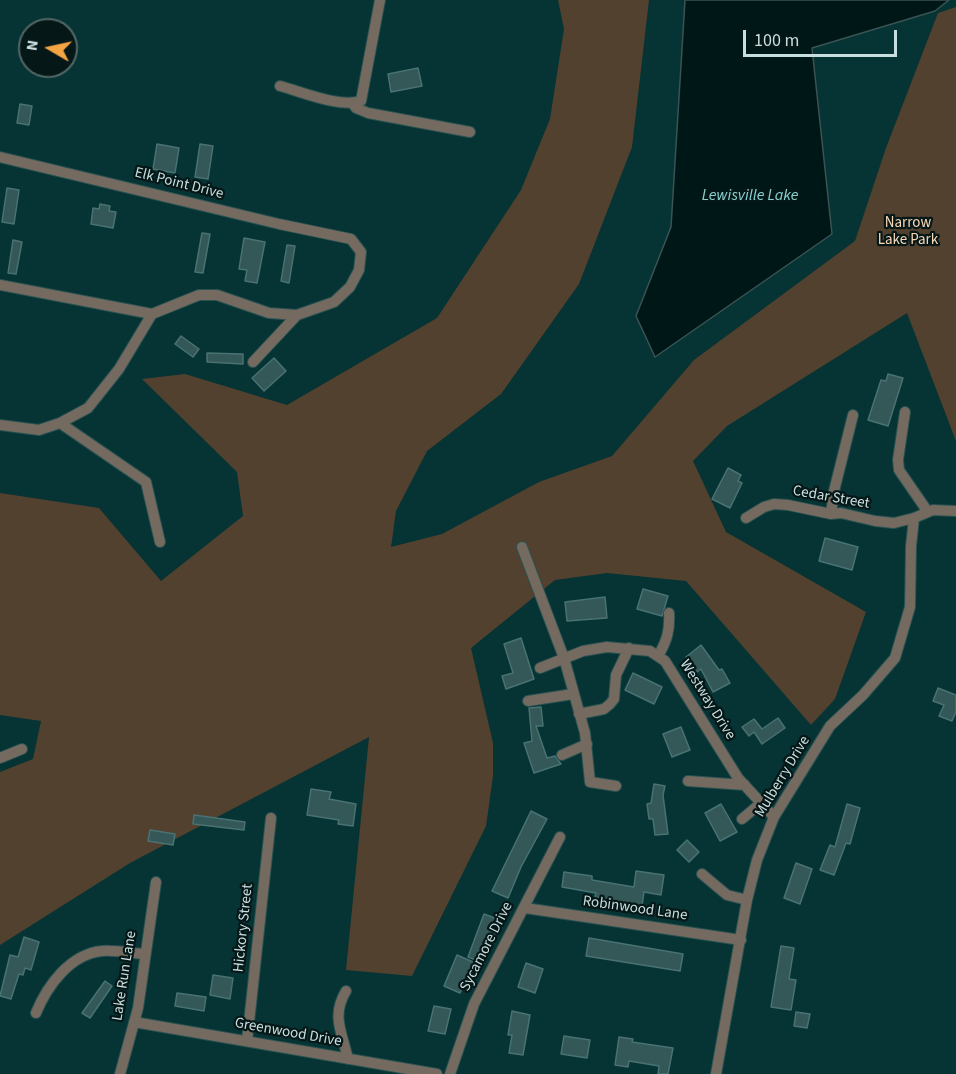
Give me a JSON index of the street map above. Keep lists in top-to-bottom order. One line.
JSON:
{"streets":{"street":["Elk Point Drive","Cedar Street","Westway Drive","Mulberry Drive","Robinwood Lane","Hickory Street","Sycamore Drive","Lake Run Lane","Greenwood Drive"]},"crossings":[["Cedar Street","Mulberry Drive"],["Westway Drive","Mulberry Drive"],["Mulberry Drive","Robinwood Lane"],["Robinwood Lane","Sycamore Drive"],["Hickory Street","Greenwood Drive"],["Lake Run Lane","Greenwood Drive"]],"water":["Lewisville Lake"],"parks":["Narrow Lake Park"],"scale_bar":"100 m","north":"left"}
